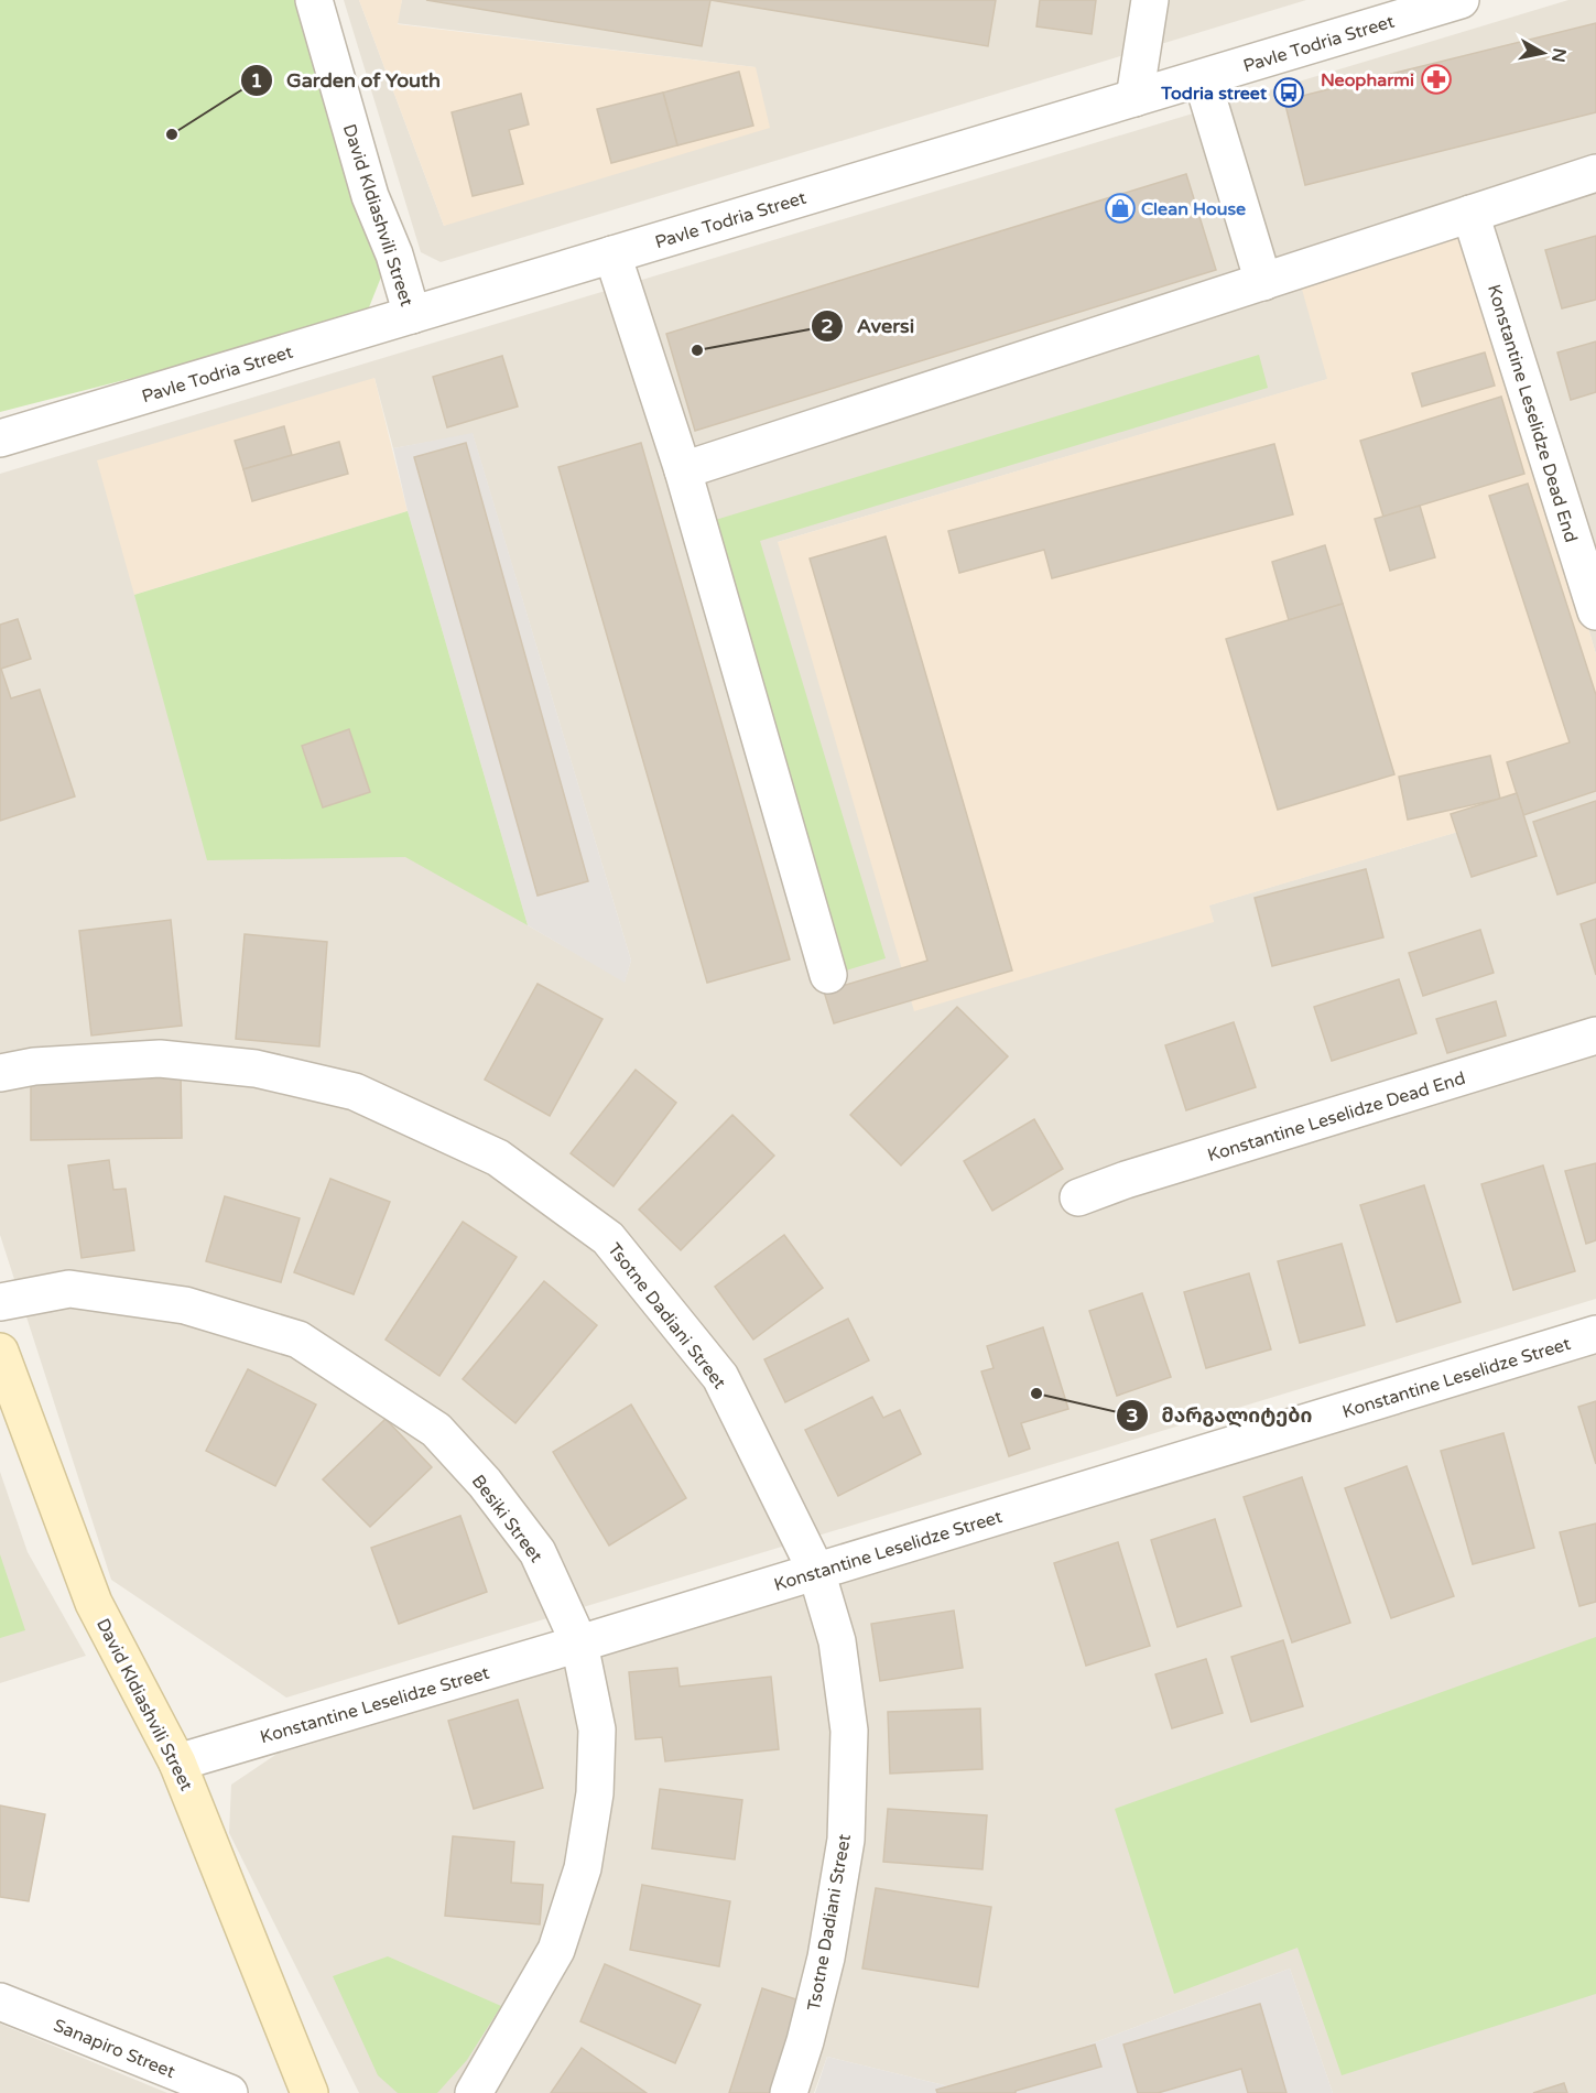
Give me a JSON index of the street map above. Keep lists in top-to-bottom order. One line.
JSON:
{"streets":{"main road":["David Kldiashvili Street"],"street":["Pavle Todria Street","Konstantine Leselidze Dead End","Tsotne Dadiani Street","Konstantine Leselidze Street","Besiki Street","Sanapiro Street"]},"crossings":[["Pavle Todria Street","David Kldiashvili Street"],["David Kldiashvili Street","Konstantine Leselidze Street"],["Tsotne Dadiani Street","Konstantine Leselidze Street"],["Konstantine Leselidze Street","Besiki Street"]],"places":{"pharmacy":["Neopharmi"],"bus stop":["Todria street"],"other":["Garden of Youth","Aversi","მარგალიტები"],"shop":["Clean House"]},"north":"right"}
